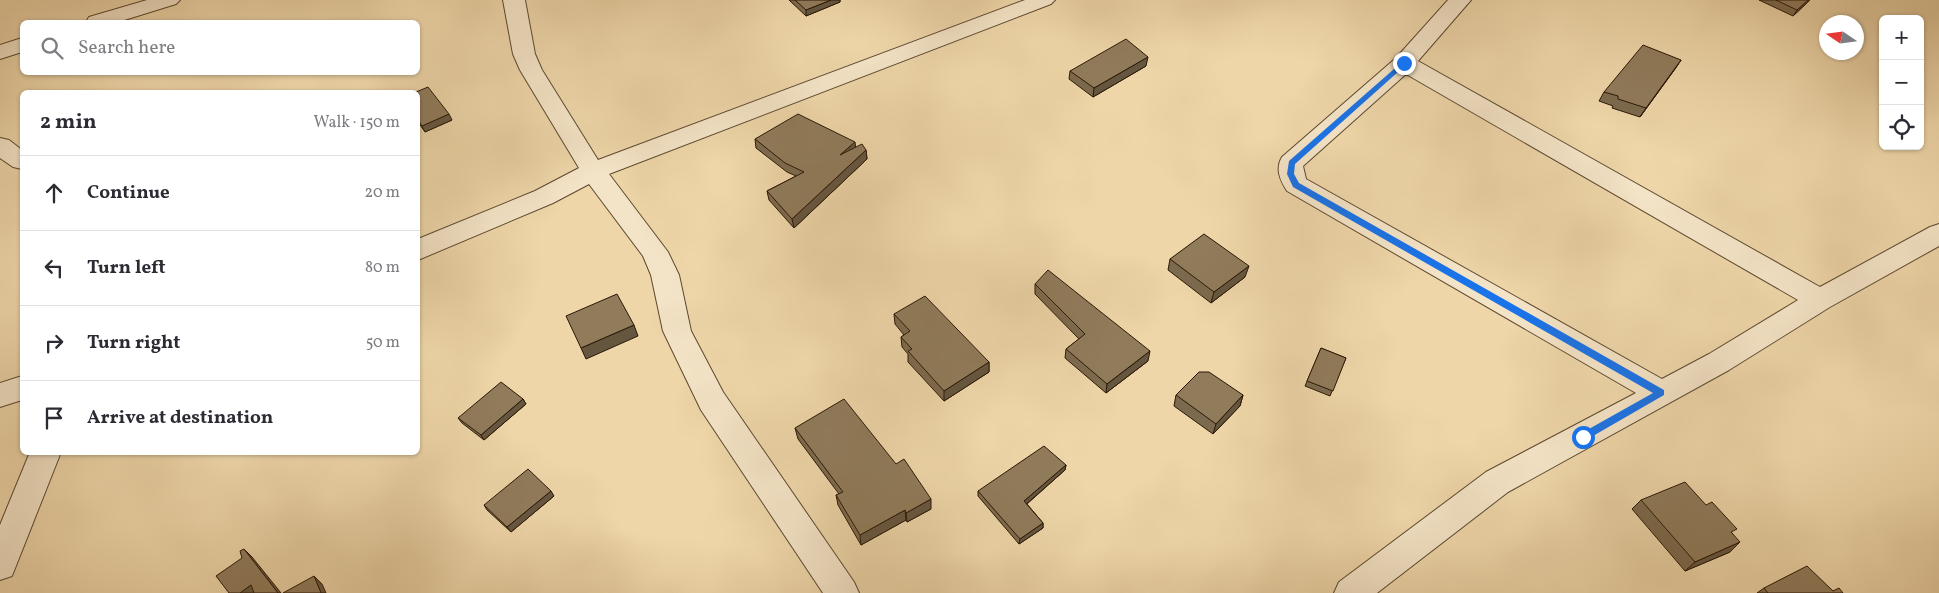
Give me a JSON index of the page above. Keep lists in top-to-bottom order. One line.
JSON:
{"north":"left","page":{"map_buttons":["+","−"],"search":"Search here","heading":["2 min","Walk · 150 m"],"list":[["Continue","20 m"],["Turn left","80 m"],["Turn right","50 m"],"Arrive at destination"]}}
